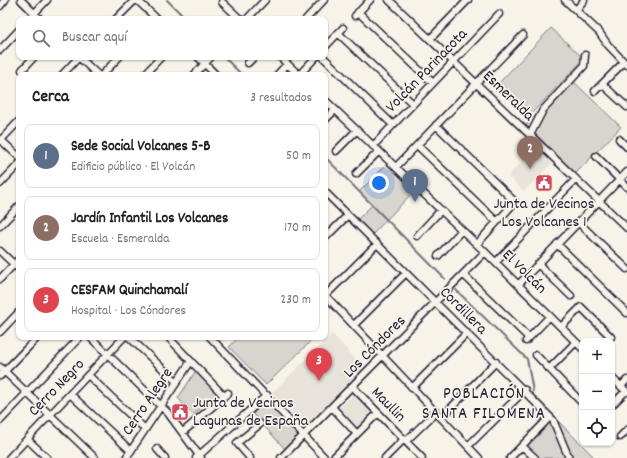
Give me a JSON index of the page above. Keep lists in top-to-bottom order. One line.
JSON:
{"streets":{"street":["Volcán Parinacota","Esmeralda","El Volcán","Cordillera","Los Cóndores","Cerro Negro","Cerro Alegre","Maullin"]},"crossings":[["Volcán Parinacota","Esmeralda"],["Volcán Parinacota","El Volcán"],["El Volcán","Los Cóndores"],["Cordillera","Los Cóndores"],["Los Cóndores","Maullin"]],"districts":["POBLACIÓN SANTA FILOMENA"],"places":{"public building":["Junta de Vecinos Los Volcanes 1","Junta de Vecinos Lagunas de España"]},"page":{"search":"Buscar aquí","heading":["Cerca","3 resultados"],"list":[{"mark":"1","name":"Sede Social Volcanes 5-B","note":"Edificio público · El Volcán","value":"50 m"},{"mark":"2","name":"Jardín Infantil Los Volcanes","note":"Escuela · Esmeralda","value":"170 m"},{"mark":"3","name":"CESFAM Quinchamalí","note":"Hospital · Los Cóndores","value":"230 m"}],"pins":["2","1","3"],"map_buttons":["+","−"]}}
